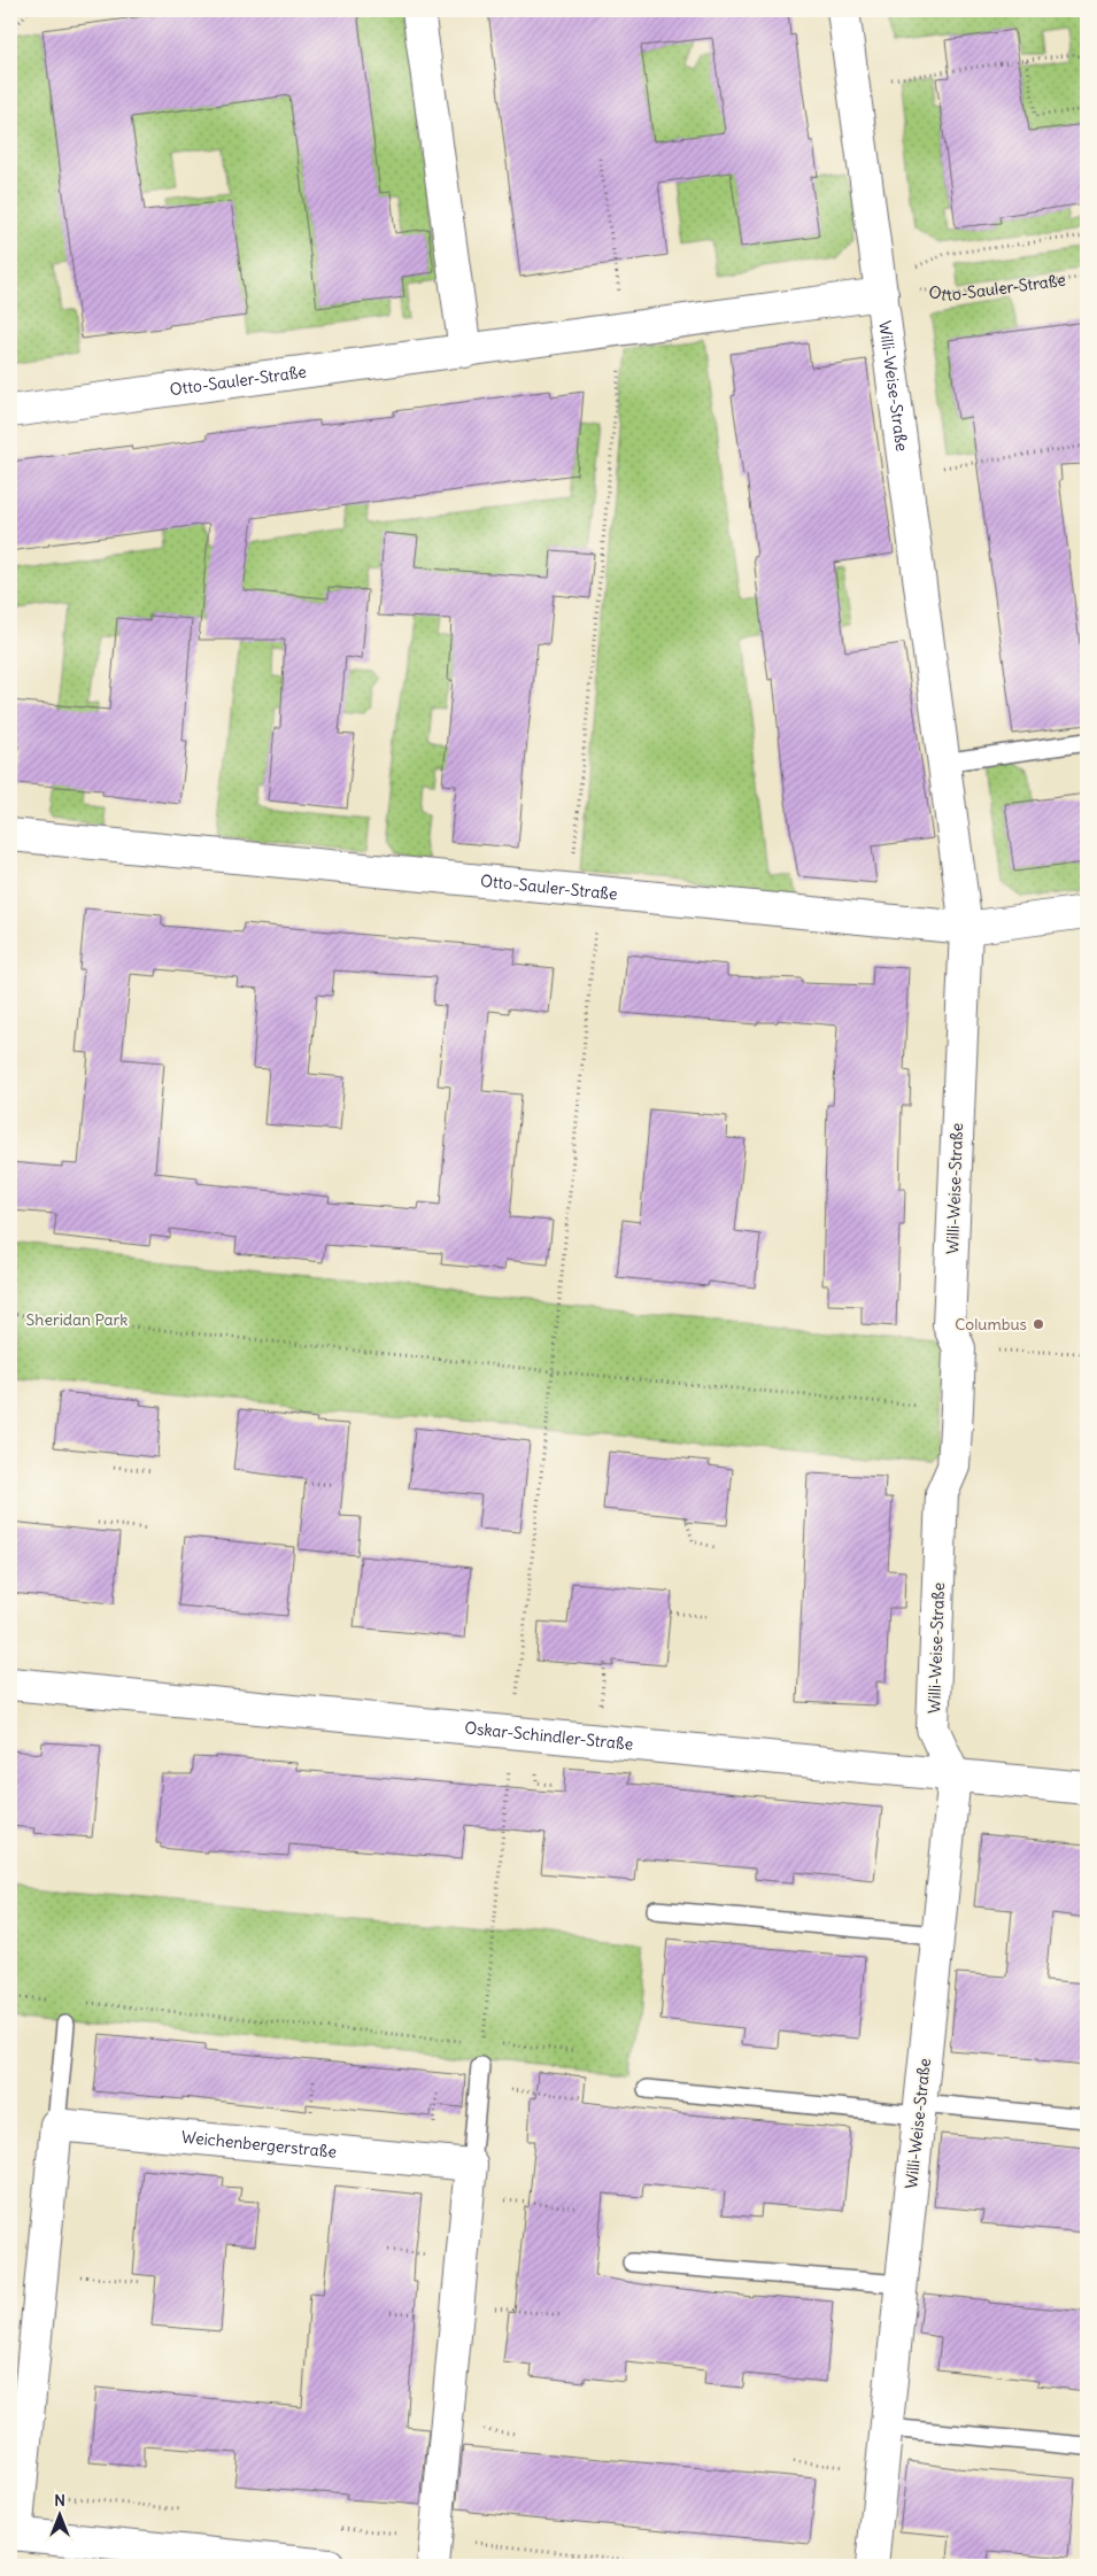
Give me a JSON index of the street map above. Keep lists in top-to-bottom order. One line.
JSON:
{"streets":{"street":["Otto-Sauler-Straße","Willi-Weise-Straße","Oskar-Schindler-Straße","Weichenbergerstraße"]},"crossings":[["Otto-Sauler-Straße","Willi-Weise-Straße"],["Willi-Weise-Straße","Oskar-Schindler-Straße"]],"parks":["Sheridan Park"],"places":["Columbus"],"north":"top"}
